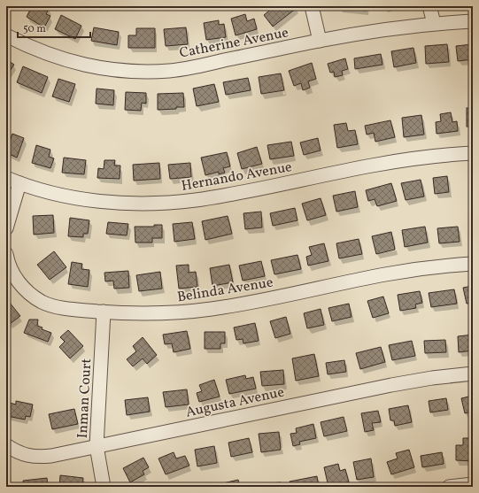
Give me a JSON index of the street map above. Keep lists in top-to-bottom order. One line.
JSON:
{"streets":{"street":["Catherine Avenue","Hernando Avenue","Belinda Avenue","Inman Court","Augusta Avenue"]},"crossings":[["Belinda Avenue","Inman Court"],["Inman Court","Augusta Avenue"]],"scale_bar":"50 m"}
